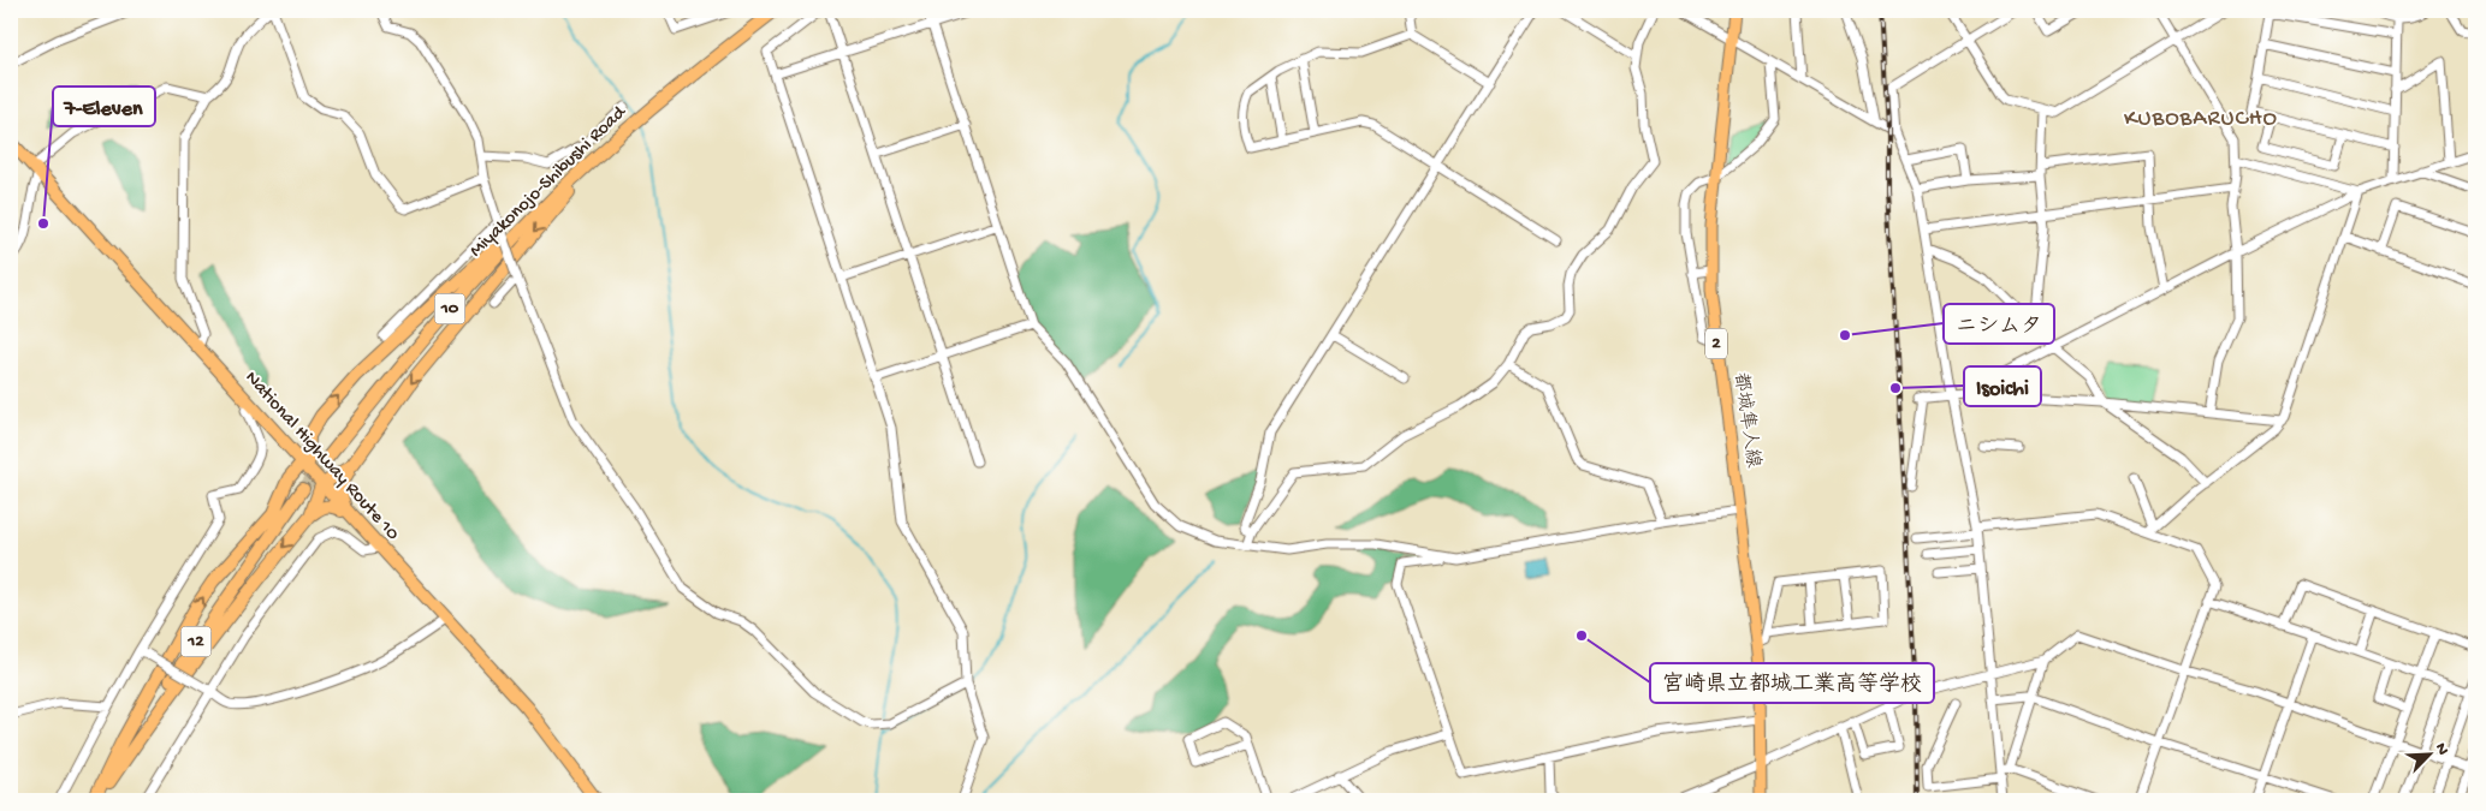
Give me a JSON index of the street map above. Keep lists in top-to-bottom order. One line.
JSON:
{"streets":{"highway":["Miyakonojo-Shibushi Road","10","National Highway Route 10","12"],"main road":["2","都城隼人線"]},"districts":["KUBOBARUCHO"],"places":["7-Eleven","ニシムタ","Isoichi","宮崎県立都城工業高等学校"],"north":"top right"}
